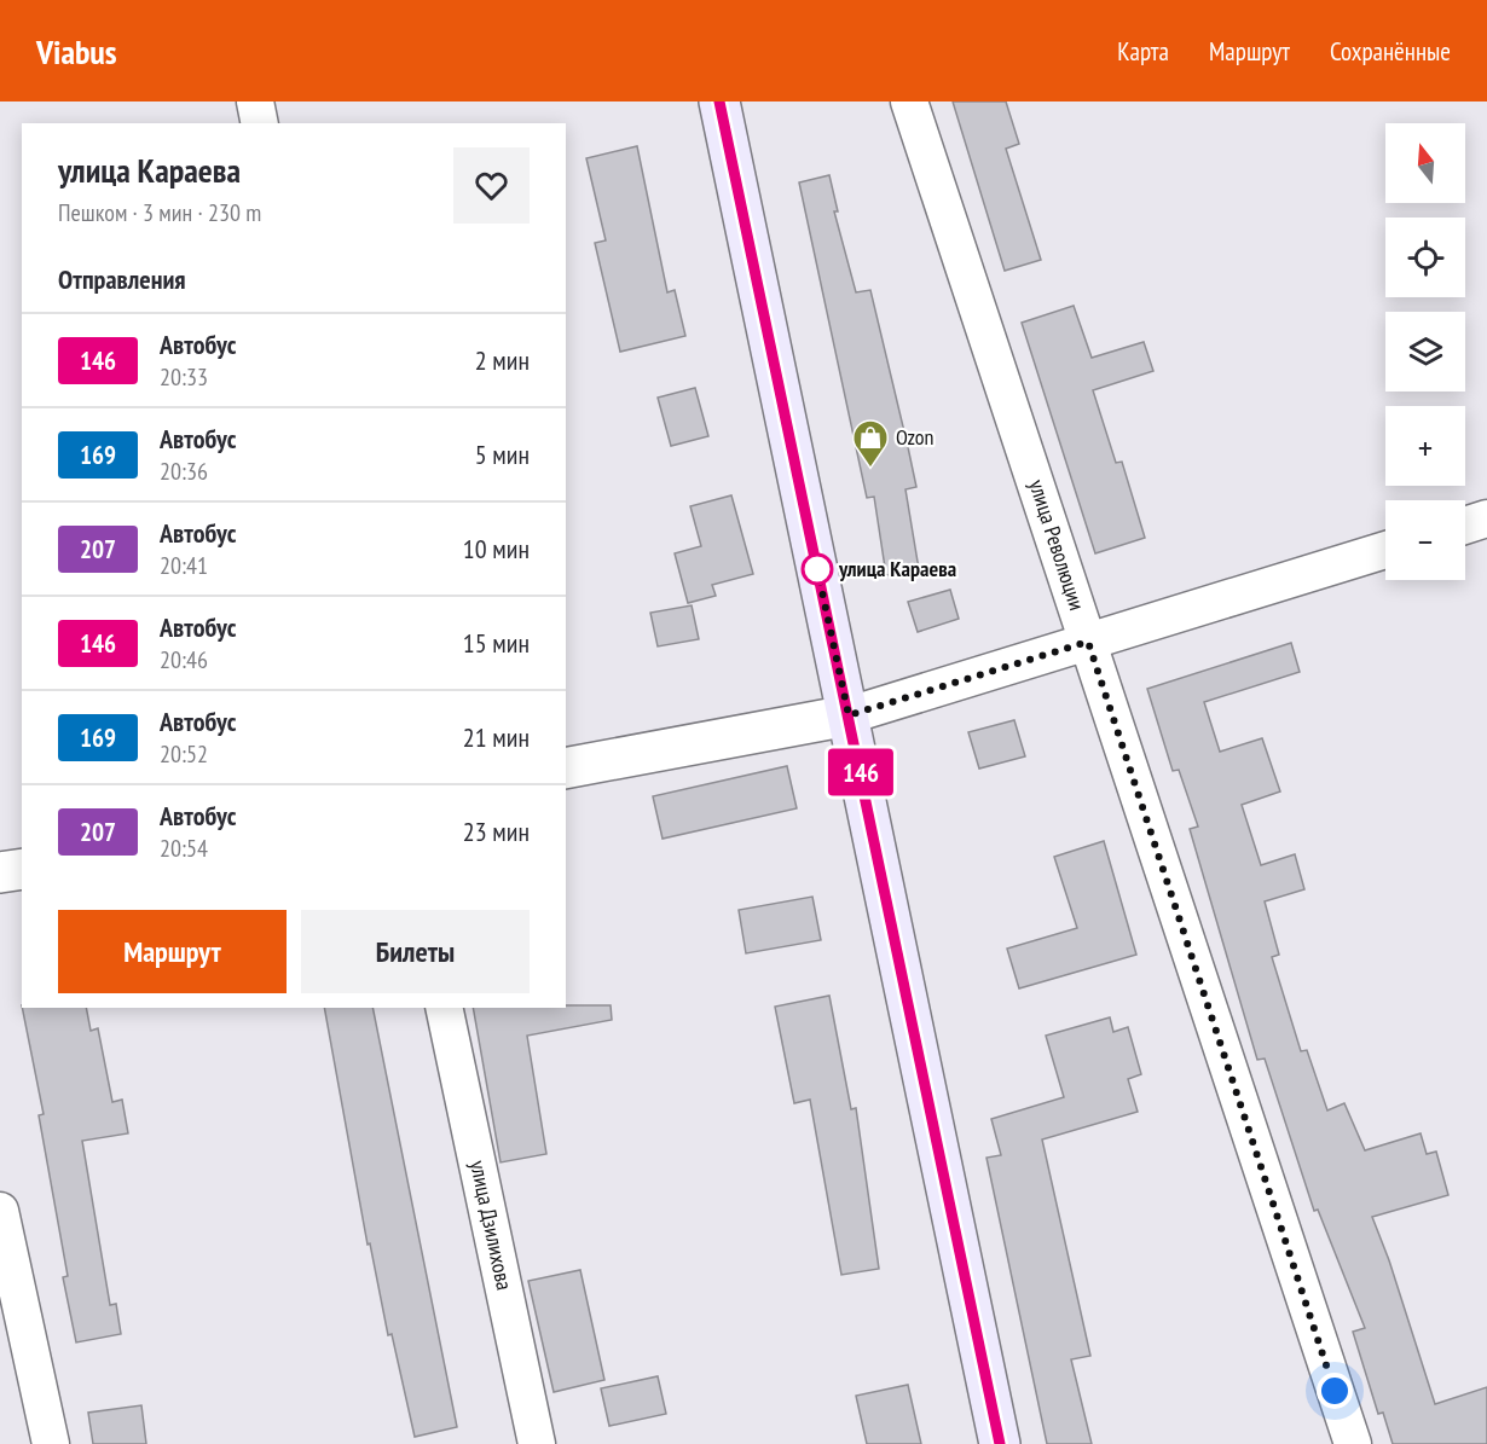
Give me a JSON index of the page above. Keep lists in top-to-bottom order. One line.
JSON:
{"streets":{"street":["улица Революции","улица Дзилихова"]},"places":{"shop":["Ozon"],"other":["улица Караева"]},"lines":["bus line 146"],"north":"top","page":{"header":"Viabus","nav":["Карта","Маршрут","Сохранённые"],"on_map":"146","map_buttons":["+","−"],"heading":[["улица Караева","Пешком · 3 мин · 230 m"],"Отправления"],"list":[{"mark":"146","name":"Автобус","note":"20:33","value":"2 мин"},{"mark":"169","name":"Автобус","note":"20:36","value":"5 мин"},{"mark":"207","name":"Автобус","note":"20:41","value":"10 мин"},{"mark":"146","name":"Автобус","note":"20:46","value":"15 мин"},{"mark":"169","name":"Автобус","note":"20:52","value":"21 мин"},{"mark":"207","name":"Автобус","note":"20:54","value":"23 мин"}],"buttons":["Маршрут","Билеты"]}}
